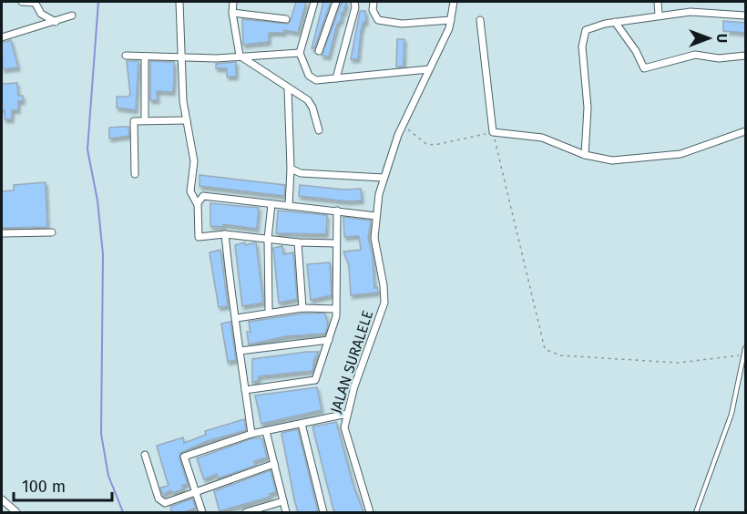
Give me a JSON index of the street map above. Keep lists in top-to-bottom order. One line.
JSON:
{"streets":{"street":["JALAN SURALELE"]},"scale_bar":"100 m","north":"right"}
